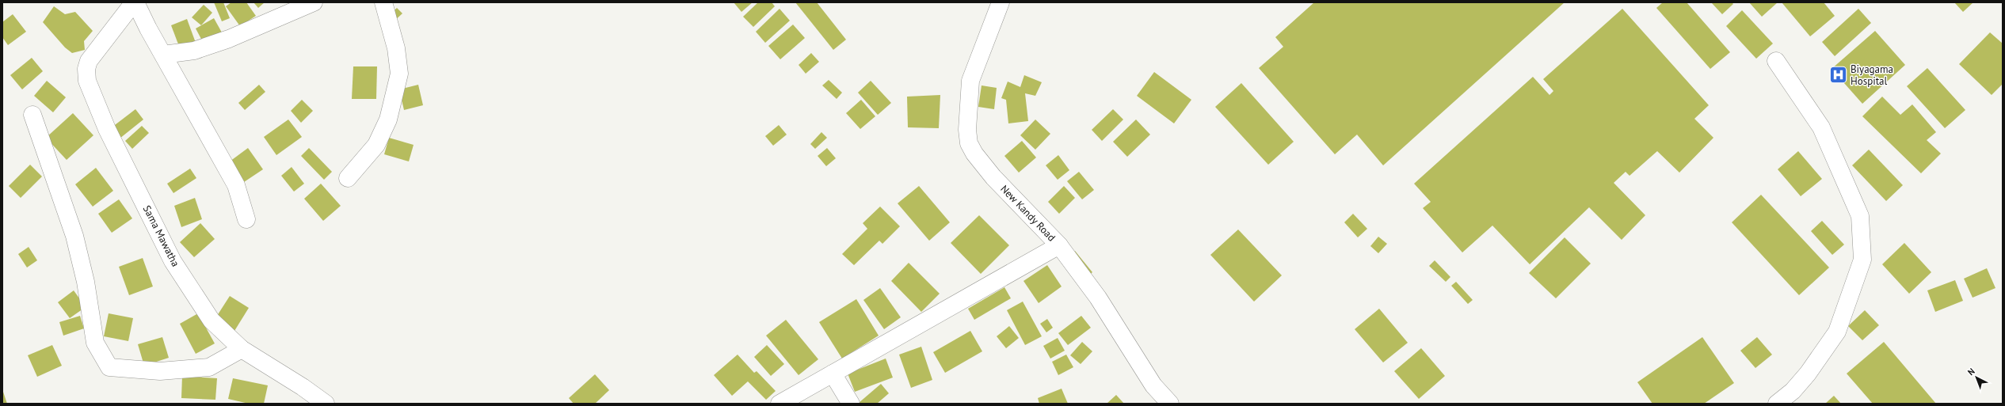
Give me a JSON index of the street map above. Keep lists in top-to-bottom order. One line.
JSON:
{"streets":{"street":["New Kandy Road","Sama Mawatha"]},"places":{"hospital":["Biyagama Hospital"]},"north":"top left"}
